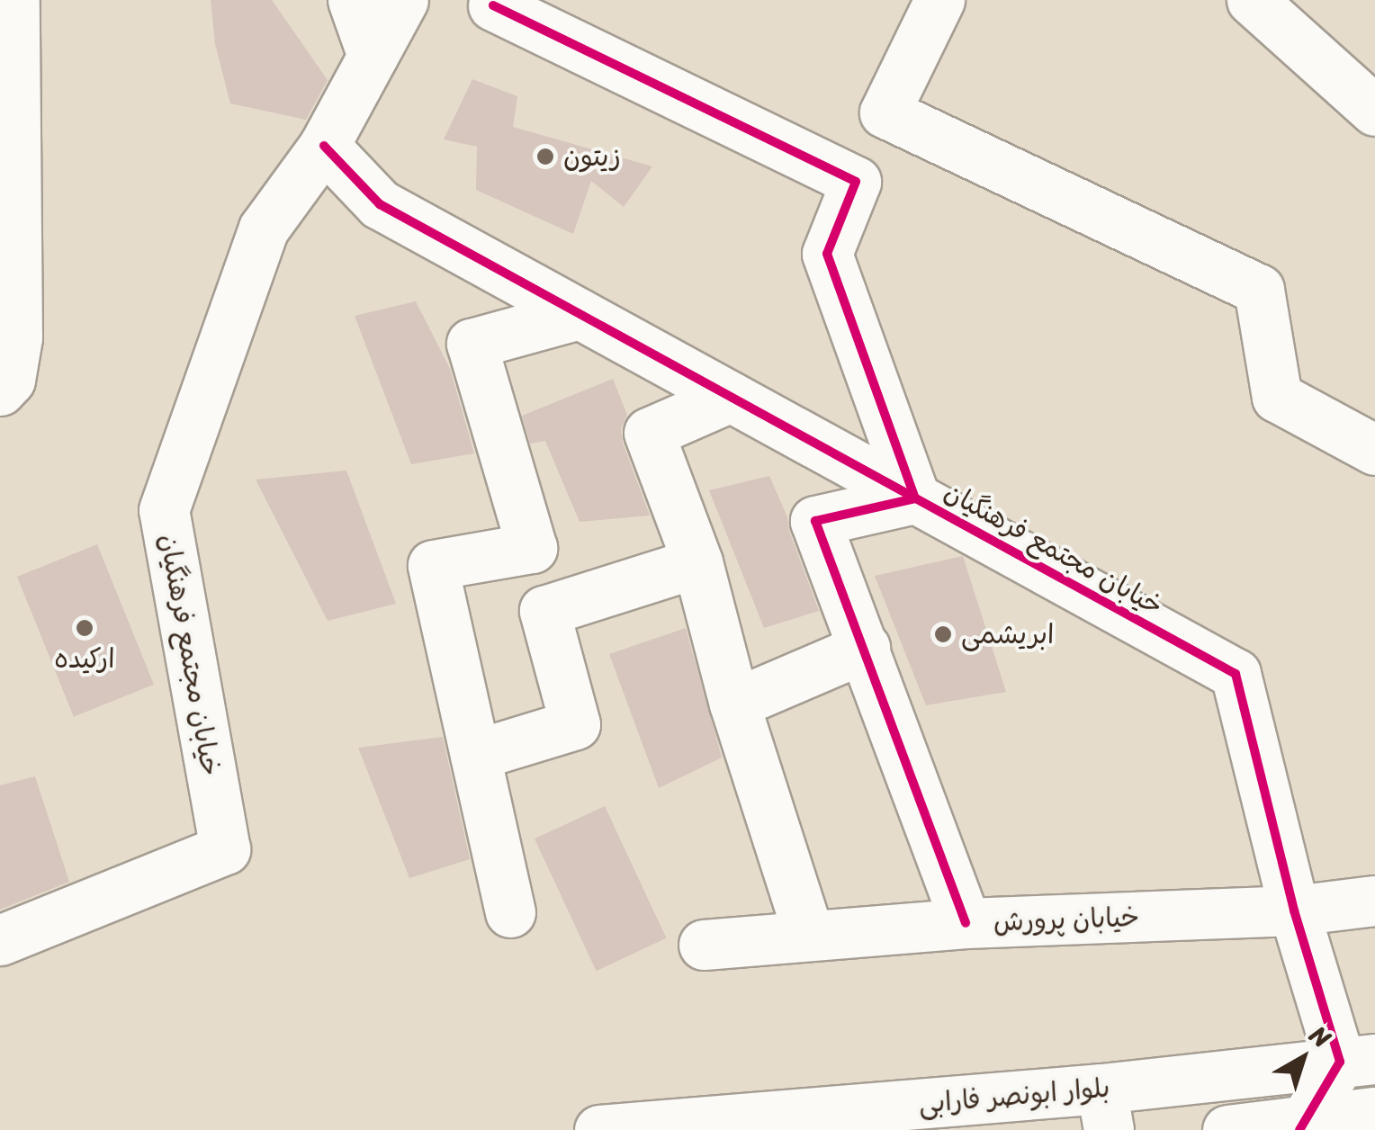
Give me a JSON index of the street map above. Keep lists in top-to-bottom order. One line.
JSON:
{"streets":{"street":["خیابان مجتمع فرهنگیان","خیابان پرورش","بلوار ابونصر فارابی"]},"crossings":[["خیابان مجتمع فرهنگیان","خیابان پرورش"],["خیابان مجتمع فرهنگیان","بلوار ابونصر فارابی"]],"places":["زیتون","ارکیده","ابریشمی"],"north":"top right"}
